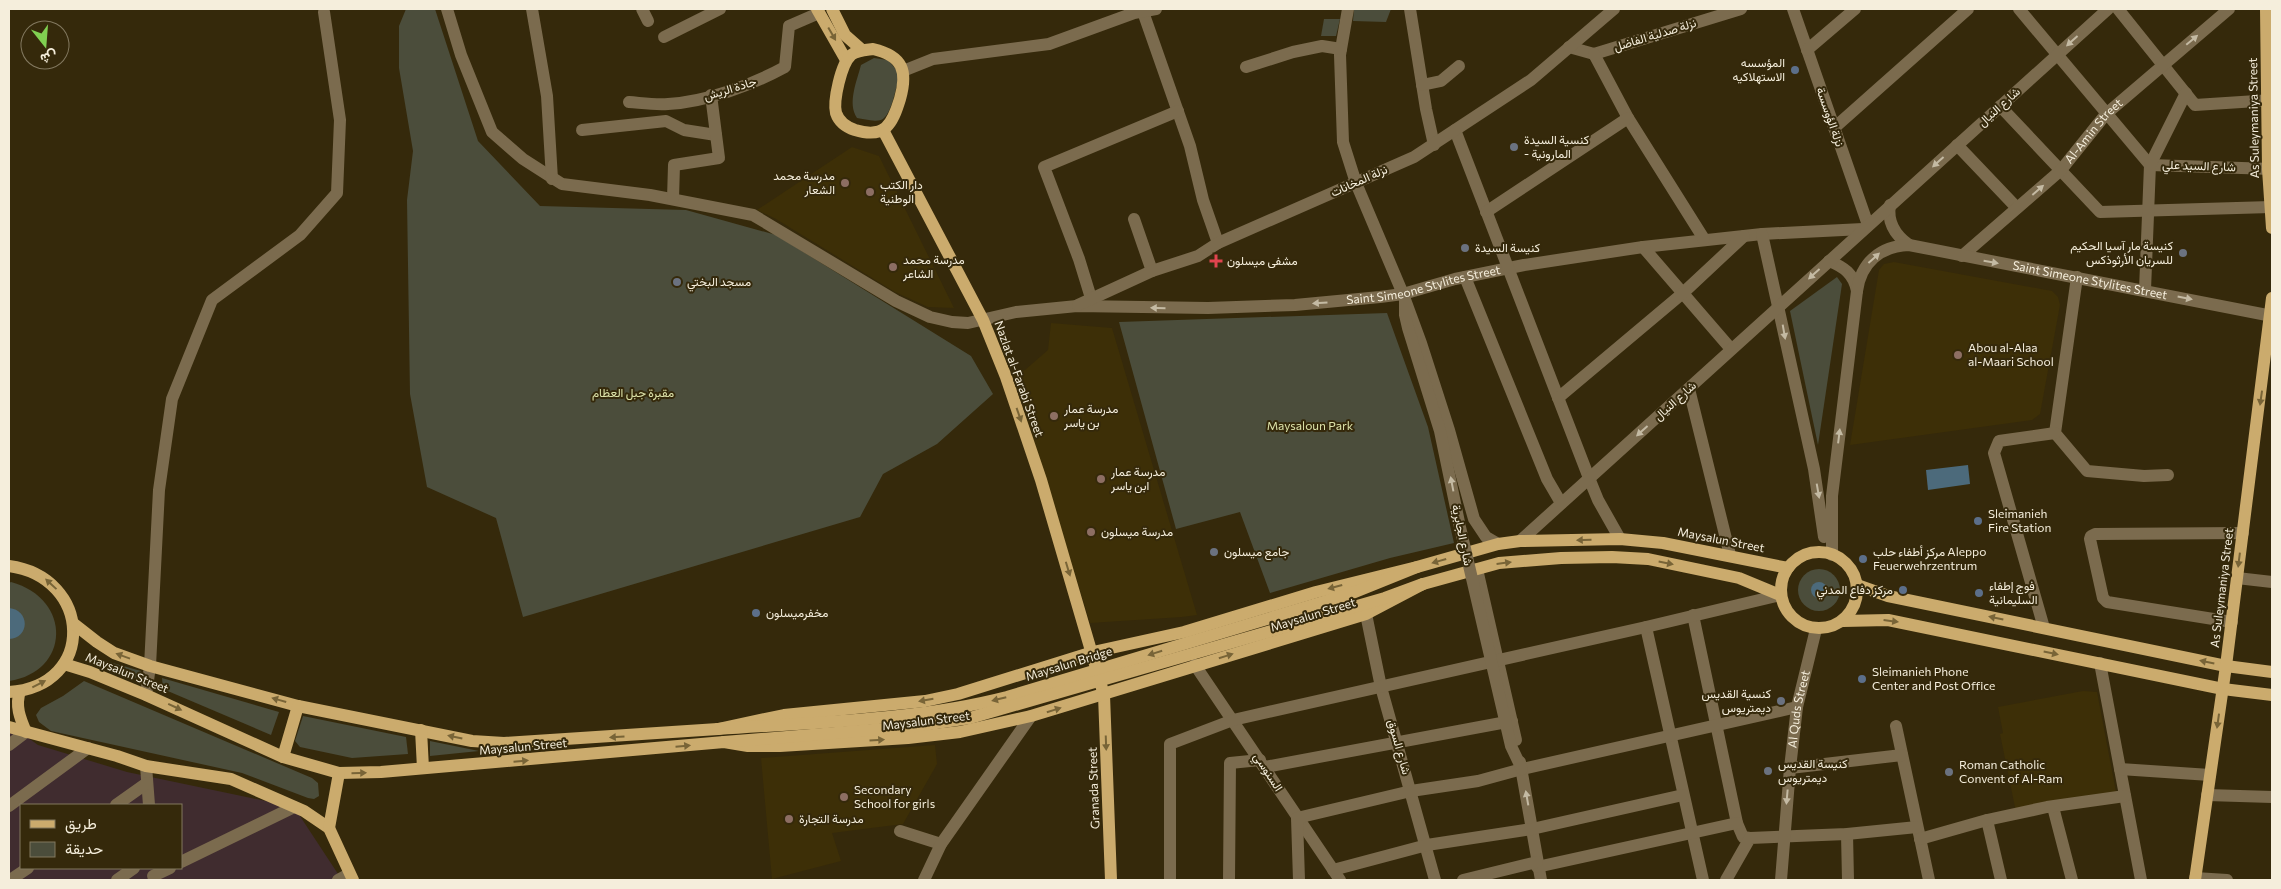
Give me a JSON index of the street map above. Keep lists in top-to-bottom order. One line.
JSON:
{"streets":{"main road":["As Suleymaniya Street","Nazlat al-Farabi Street","Maysalun Street","Maysalun Bridge","Granada Street"],"street":["نزلة صدلية الفاضل","جادة الريش","شارع النيال","نزلة الؤوسسة","Al-Amin Street","شارع السيد علي","نزلة المخانات","Saint Simeone Stylites Street","شارع الجابرية","Al Quds Street","شارع السوق","السنوسي"]},"crossings":[["شارع النيال","نزلة الؤوسسة"],["شارع النيال","شارع السيد علي"],["شارع النيال","Saint Simeone Stylites Street"],["شارع النيال","Maysalun Street"],["نزلة الؤوسسة","Saint Simeone Stylites Street"],["As Suleymaniya Street","شارع السيد علي"],["As Suleymaniya Street","Saint Simeone Stylites Street"],["Al-Amin Street","شارع السيد علي"],["Al-Amin Street","Saint Simeone Stylites Street"],["نزلة المخانات","Saint Simeone Stylites Street"],["Saint Simeone Stylites Street","Nazlat al-Farabi Street"],["Saint Simeone Stylites Street","شارع الجابرية"],["Nazlat al-Farabi Street","Maysalun Street"],["Nazlat al-Farabi Street","Granada Street"],["Maysalun Street","Maysalun Bridge"],["Maysalun Street","Al Quds Street"],["Maysalun Street","شارع السوق"],["Maysalun Street","السنوسي"],["Maysalun Street","Granada Street"]],"one_way":["As Suleymaniya Street","Al-Amin Street","Nazlat al-Farabi Street","Granada Street"],"parks":["مقبرة جبل العظام","Maysaloun Park"],"places":{"other":["المؤسسه الاستهلاكيه","كنسية السيدة - المارونية","مدرسة محمد الشعار","دار الكتب الوطنية","كنيسة السيدة","كنيسة مار آسيا الحكيم للسريان الأرثوذكس","مدرسة محمد الشاعر","مسجد البختي","Abou al-Alaa al-Maari School","مدرسة عمار بن ياسر","مدرسة عمار ابن ياسر","Sleimanieh Fire Station","مدرسة ميسلون","جامع ميسلون","مركز أطفاء حلب Aleppo Feuerwehrzentrum","مركز دفاع المدني","فوج إطفاء السليمانية","مخفرميسلون","Sleimanieh Phone Center and Post Office","كنسية القديس ديمتريوس","كنيسة القديس ديمتريوس","Roman Catholic Convent of Al-Ram","Secondary School for girls","مدرسة التجارة"],"health":["مشفى ميسلون"]},"legend":["طريق","حديقة"],"north":"bottom"}
